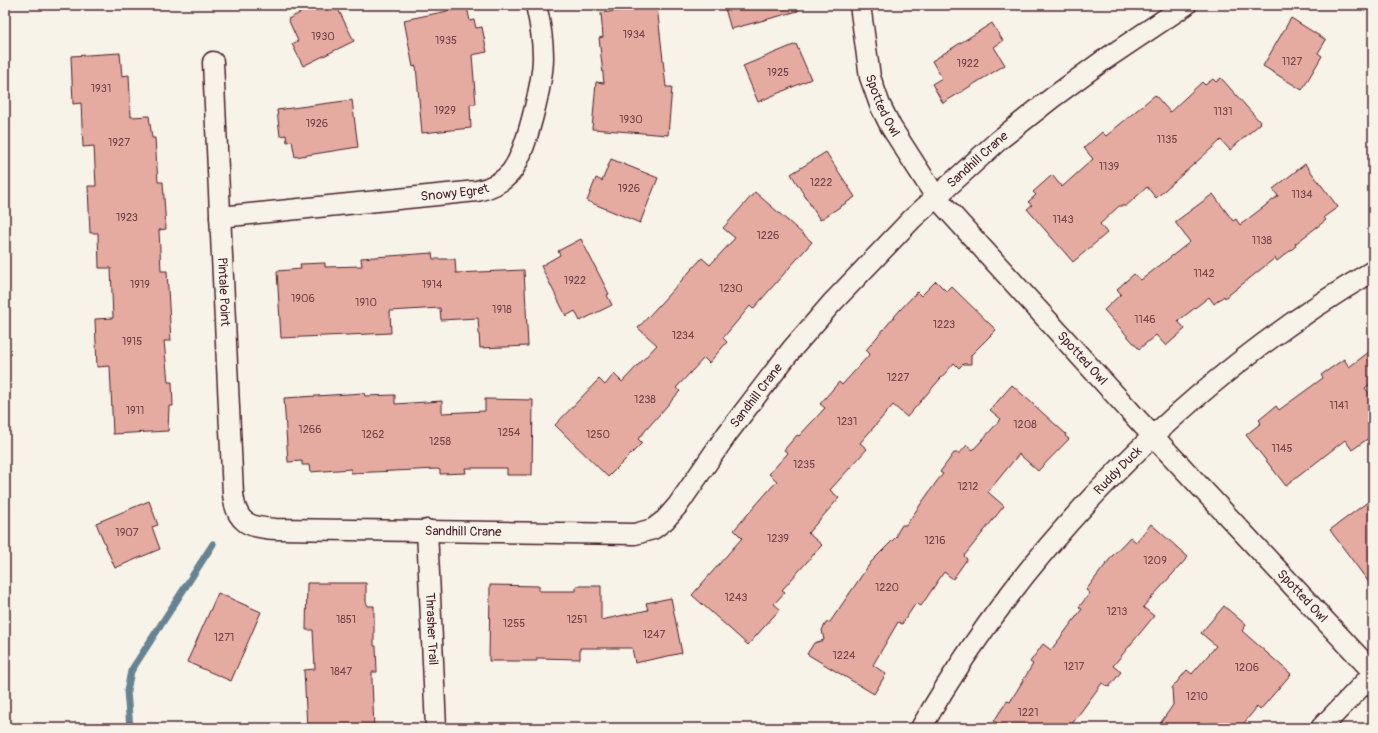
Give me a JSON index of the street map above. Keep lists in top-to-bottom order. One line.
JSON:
{"streets":{"street":["Spotted Owl","Sandhill Crane","Snowy Egret","Pintale Point","Ruddy Duck","Thrasher Trail"]},"crossings":[["Spotted Owl","Sandhill Crane"],["Spotted Owl","Ruddy Duck"],["Sandhill Crane","Pintale Point"],["Sandhill Crane","Thrasher Trail"],["Snowy Egret","Pintale Point"]],"house_numbers":["1934","1930","1935","1127","1922","1925","1931","1929","1131","1930","1926","1135","1927","1139","1222","1926","1134","1923","1143","1226","1138","1142","1922","1919","1914","1230","1906","1910","1918","1146","1223","1234","1915","1227","1238","1141","1911","1231","1208","1266","1254","1262","1250","1258","1145","1235","1212","1907","1239","1216","1209","1220","1243","1213","1851","1251","1255","1247","1271","1224","1217","1206","1847","1210","1221"]}
